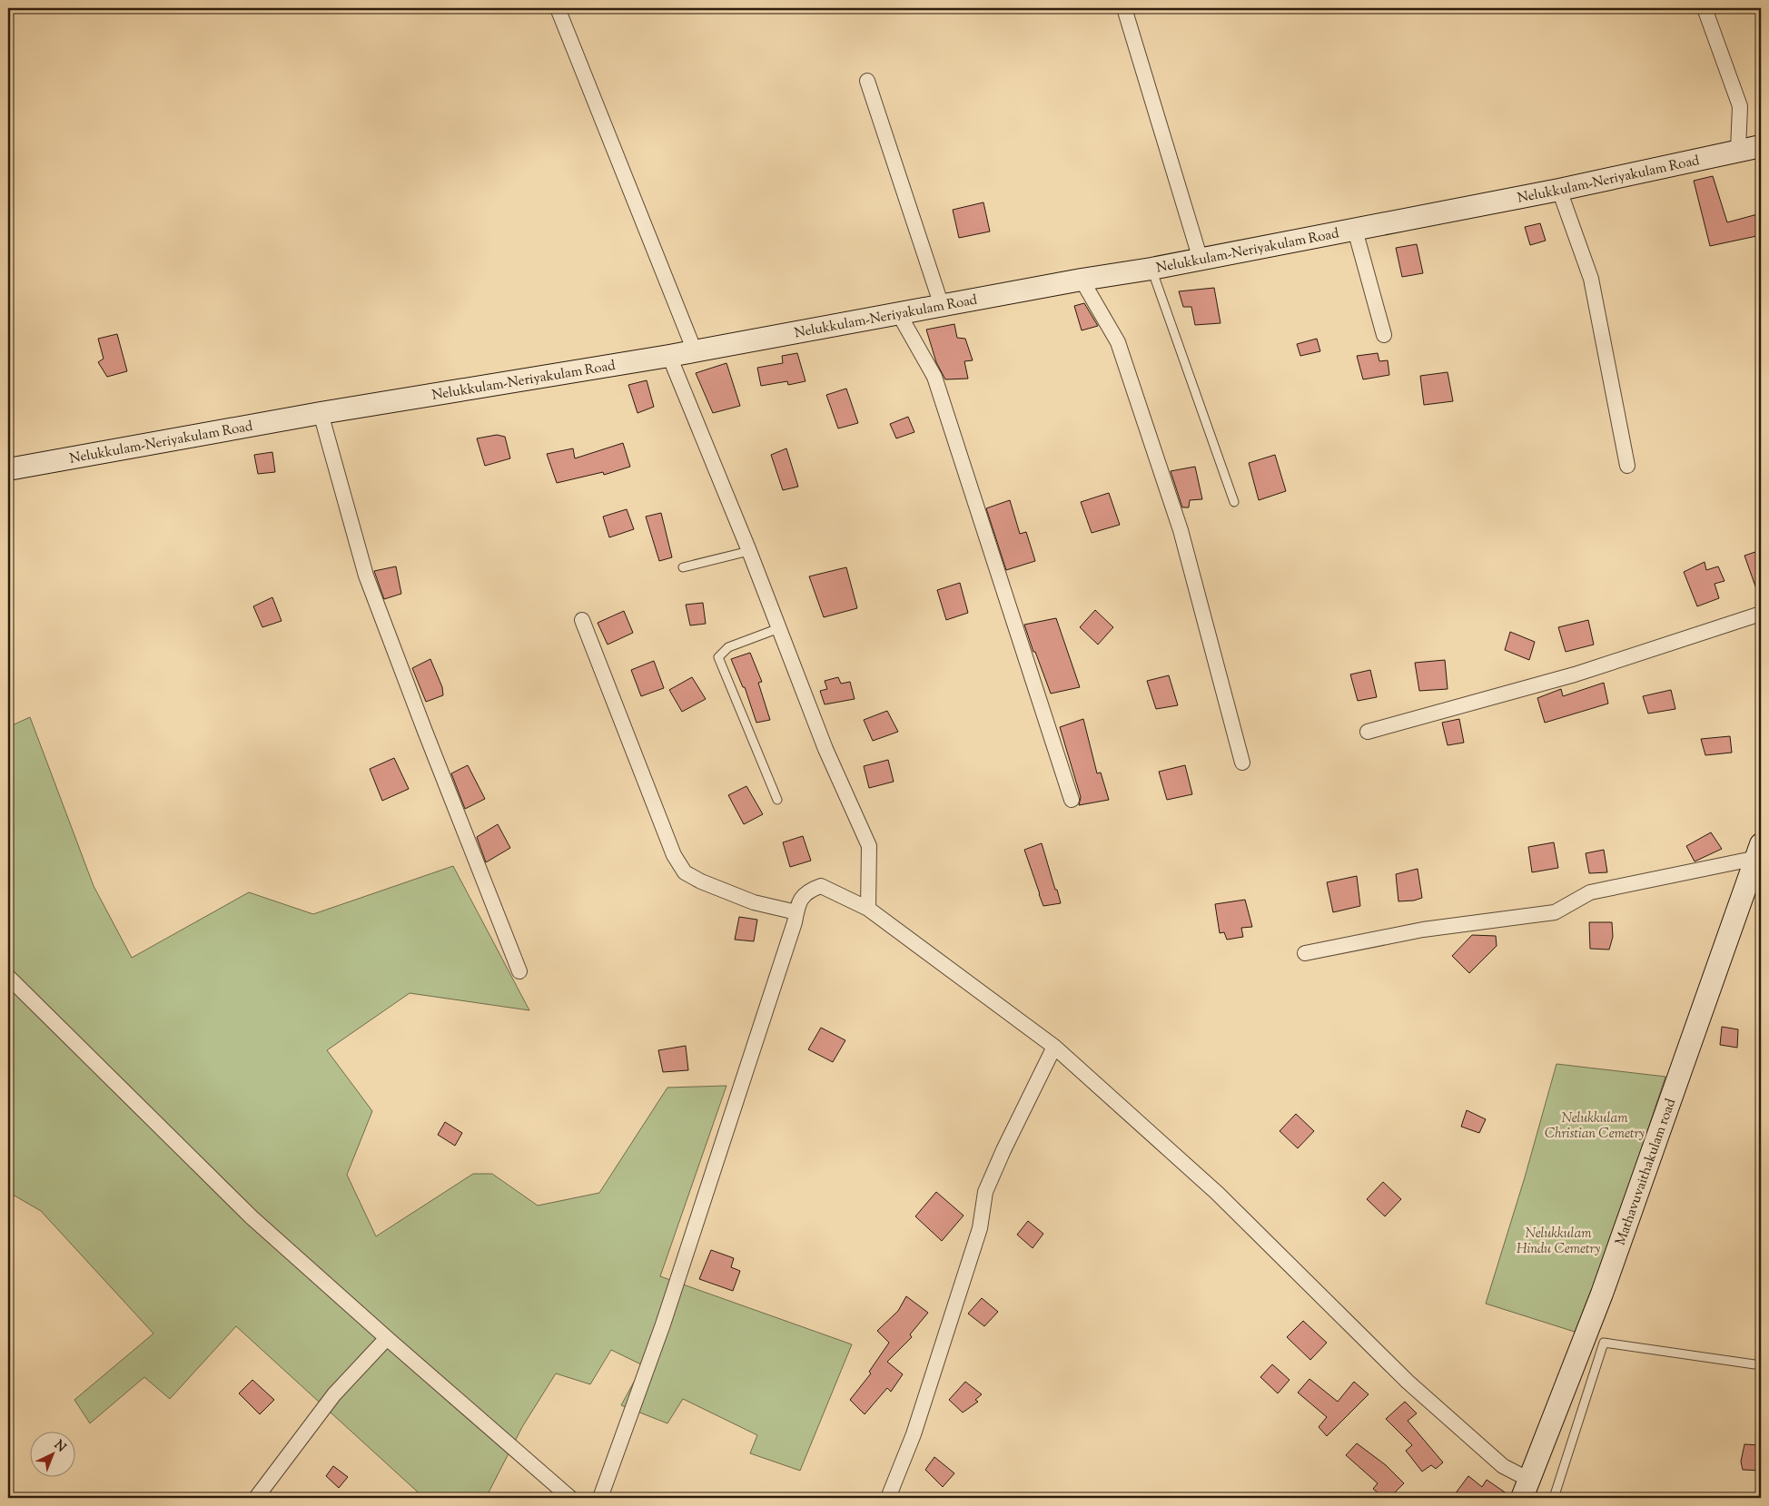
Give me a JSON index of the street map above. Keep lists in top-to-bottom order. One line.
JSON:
{"streets":{"main road":["Nelukkulam-Neriyakulam Road","Mathavuvaithakulam road"]},"parks":["Nelukkulam Christian Cemetry","Nelukkulam Hindu Cemetry"],"north":"top right"}
